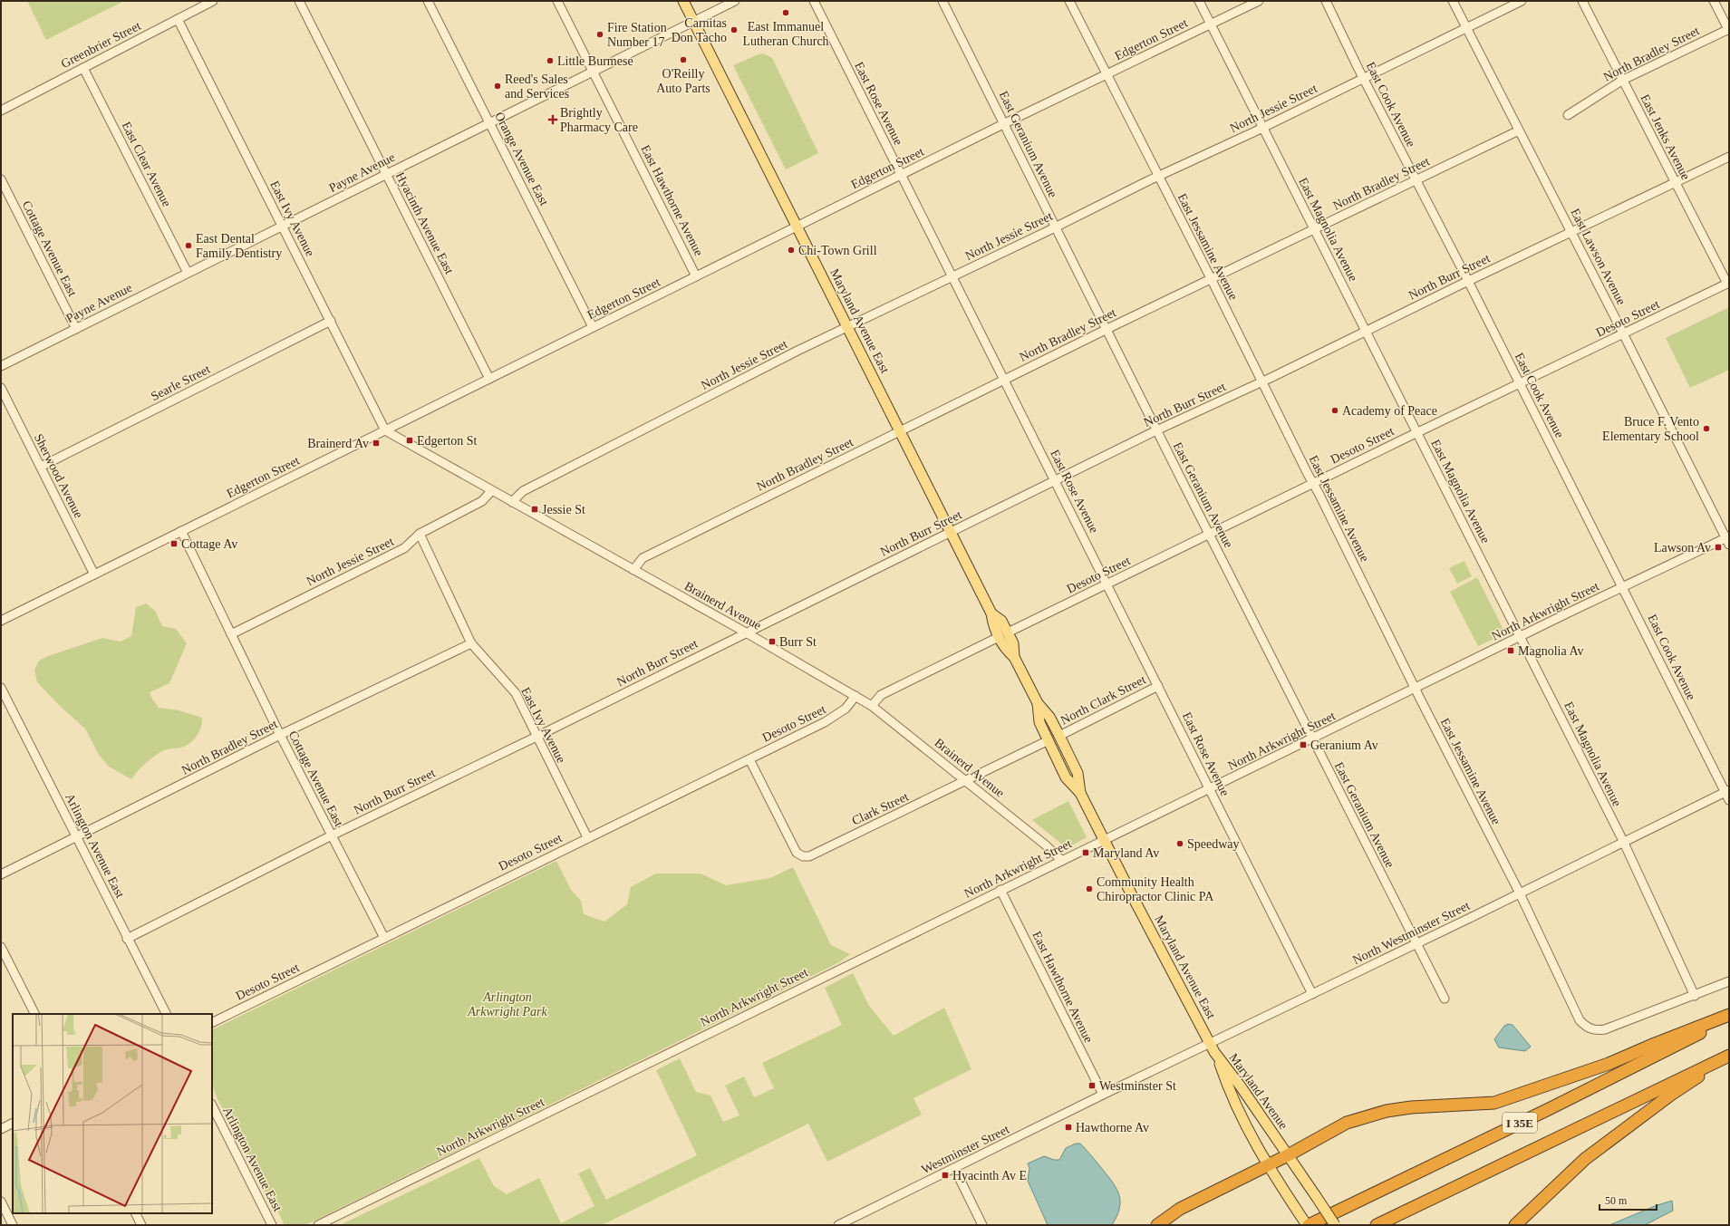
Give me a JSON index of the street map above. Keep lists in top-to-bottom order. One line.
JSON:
{"streets":{"highway":["I 35E"],"main road":["Maryland Avenue East","Maryland Avenue"],"street":["Edgerton Street","Greenbrier Street","North Bradley Street","East Rose Avenue","East Cook Avenue","North Jessie Street","East Jenks Avenue","East Geranium Avenue","Orange Avenue East","East Clear Avenue","Payne Avenue","East Hawthorne Avenue","East Ivy Avenue","Hyacinth Avenue East","East Magnolia Avenue","East Jessamine Avenue","Cottage Avenue East","East Lawson Avenue","North Burr Street","Desoto Street","Searle Street","Sherwood Avenue","Brainerd Avenue","North Arkwright Street","North Clark Street","Clark Street","Arlington Avenue East","North Westminster Street","Westminster Street"]},"crossings":[["Edgerton Street","East Rose Avenue"],["Edgerton Street","East Geranium Avenue"],["Edgerton Street","Orange Avenue East"],["Edgerton Street","East Hawthorne Avenue"],["Edgerton Street","East Ivy Avenue"],["Edgerton Street","Hyacinth Avenue East"],["Edgerton Street","East Magnolia Avenue"],["Edgerton Street","East Jessamine Avenue"],["Edgerton Street","Cottage Avenue East"],["Edgerton Street","Maryland Avenue East"],["Edgerton Street","Sherwood Avenue"],["Edgerton Street","Brainerd Avenue"],["Greenbrier Street","East Clear Avenue"],["Greenbrier Street","East Ivy Avenue"],["North Bradley Street","East Rose Avenue"],["North Bradley Street","East Cook Avenue"],["North Bradley Street","East Jenks Avenue"],["North Bradley Street","East Geranium Avenue"],["North Bradley Street","East Ivy Avenue"],["North Bradley Street","East Magnolia Avenue"],["North Bradley Street","East Jessamine Avenue"],["North Bradley Street","Cottage Avenue East"],["North Bradley Street","East Lawson Avenue"],["North Bradley Street","Maryland Avenue East"],["North Bradley Street","Brainerd Avenue"],["North Bradley Street","Arlington Avenue East"],["East Rose Avenue","North Jessie Street"],["East Rose Avenue","North Burr Street"],["East Rose Avenue","Desoto Street"],["East Rose Avenue","North Arkwright Street"],["East Rose Avenue","North Clark Street"],["East Rose Avenue","North Westminster Street"],["East Cook Avenue","North Jessie Street"],["East Cook Avenue","North Burr Street"],["East Cook Avenue","Desoto Street"],["East Cook Avenue","North Arkwright Street"],["East Cook Avenue","North Westminster Street"],["North Jessie Street","East Geranium Avenue"],["North Jessie Street","East Ivy Avenue"],["North Jessie Street","East Magnolia Avenue"],["North Jessie Street","East Jessamine Avenue"],["North Jessie Street","Cottage Avenue East"],["North Jessie Street","East Lawson Avenue"],["North Jessie Street","Maryland Avenue East"],["North Jessie Street","Brainerd Avenue"],["East Jenks Avenue","North Burr Street"],["East Jenks Avenue","Desoto Street"],["East Geranium Avenue","North Burr Street"],["East Geranium Avenue","Desoto Street"],["East Geranium Avenue","North Arkwright Street"],["East Geranium Avenue","North Westminster Street"],["Orange Avenue East","Payne Avenue"],["East Clear Avenue","Payne Avenue"],["Payne Avenue","East Hawthorne Avenue"],["Payne Avenue","East Ivy Avenue"],["Payne Avenue","Hyacinth Avenue East"],["Payne Avenue","Cottage Avenue East"],["Payne Avenue","Maryland Avenue East"],["East Hawthorne Avenue","North Arkwright Street"],["East Hawthorne Avenue","North Westminster Street"],["East Hawthorne Avenue","Westminster Street"],["East Ivy Avenue","North Burr Street"],["East Ivy Avenue","Desoto Street"],["East Ivy Avenue","Searle Street"],["East Ivy Avenue","Brainerd Avenue"],["East Magnolia Avenue","East Jessamine Avenue"],["East Magnolia Avenue","North Burr Street"],["East Magnolia Avenue","Desoto Street"],["East Magnolia Avenue","North Arkwright Street"],["East Magnolia Avenue","North Westminster Street"],["East Jessamine Avenue","North Burr Street"],["East Jessamine Avenue","Desoto Street"],["East Jessamine Avenue","North Arkwright Street"],["East Jessamine Avenue","North Westminster Street"],["Cottage Avenue East","North Burr Street"],["Cottage Avenue East","Desoto Street"],["East Lawson Avenue","North Burr Street"],["East Lawson Avenue","Desoto Street"],["East Lawson Avenue","North Arkwright Street"],["North Burr Street","Maryland Avenue East"],["North Burr Street","Brainerd Avenue"],["North Burr Street","Arlington Avenue East"],["Desoto Street","Maryland Avenue East"],["Desoto Street","Brainerd Avenue"],["Desoto Street","Clark Street"],["Maryland Avenue East","North Arkwright Street"],["Maryland Avenue East","North Clark Street"],["Maryland Avenue East","North Westminster Street"],["Maryland Avenue East","Maryland Avenue"],["Searle Street","Sherwood Avenue"],["Brainerd Avenue","North Arkwright Street"],["Brainerd Avenue","Clark Street"],["North Westminster Street","Westminster Street"],["Maryland Avenue","I 35E"]],"parks":["Arlington Arkwright Park"],"places":{"other":["East Immanuel Lutheran Church","Carnitas Don Tacho","Fire Station Number 17","O'Reilly Auto Parts","Little Burmese","Reed's Sales and Services","East Dental Family Dentistry","Chi-Town Grill","Academy of Peace","Bruce F. Vento Elementary School","Speedway","Community Health Chiropractor Clinic PA"],"health":["Brightly Pharmacy Care"],"transit":["Edgerton St","Brainerd Av","Jessie St","Cottage Av","Lawson Av","Burr St","Magnolia Av","Geranium Av","Maryland Av","Westminster St","Hawthorne Av","Hyacinth Av E"]},"scale_bar":"50 m"}
